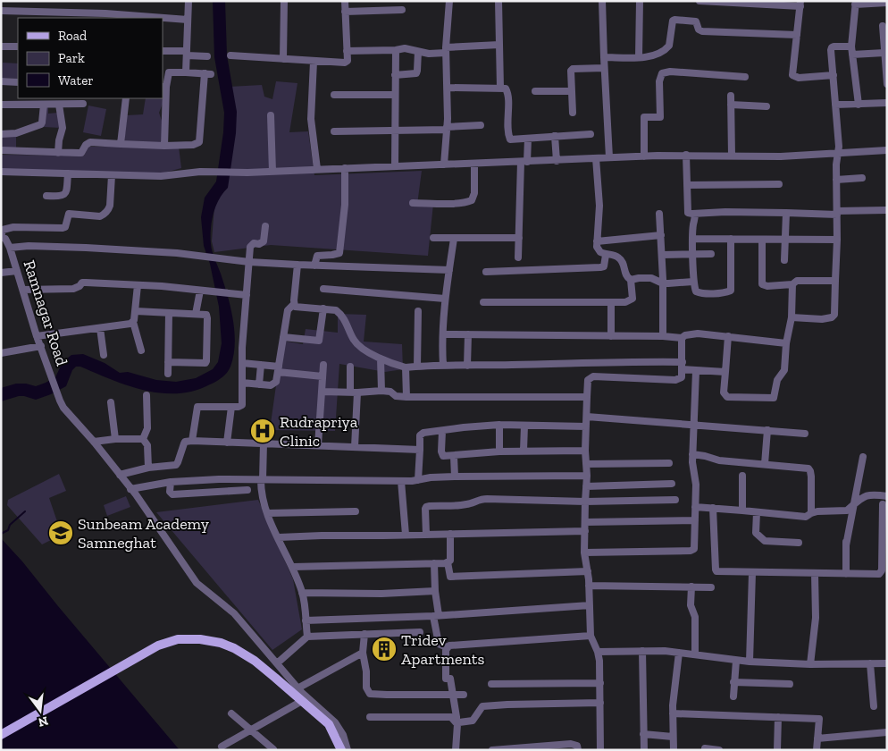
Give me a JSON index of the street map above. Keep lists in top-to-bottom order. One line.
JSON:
{"streets":{"street":["Ramnagar Road"]},"places":{"hospital":["Rudrapriya Clinic"],"school or university":["Sunbeam Academy Samneghat"],"building":["Tridev Apartments"]},"legend":["Road","Park","Water"],"north":"bottom"}
